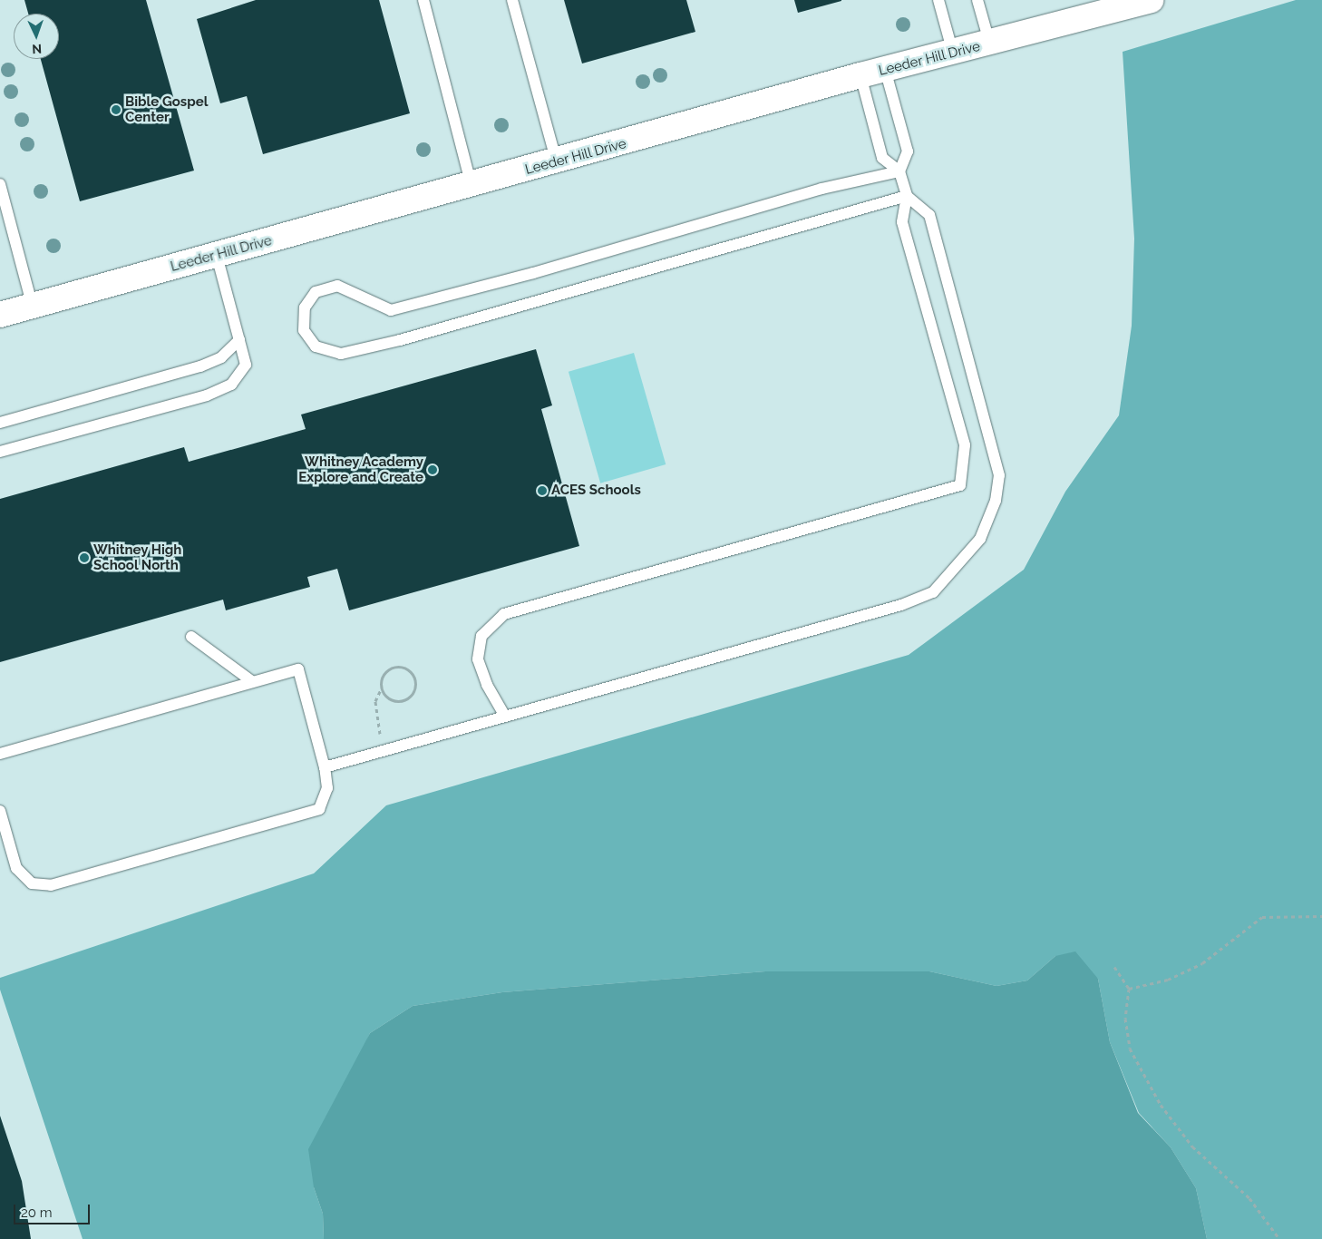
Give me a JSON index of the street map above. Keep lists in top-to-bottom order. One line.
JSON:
{"streets":{"street":["Leeder Hill Drive"]},"places":["Bible Gospel Center","Whitney Academy Explore and Create","ACES Schools","Whitney High School North"],"scale_bar":"20 m","north":"bottom"}
